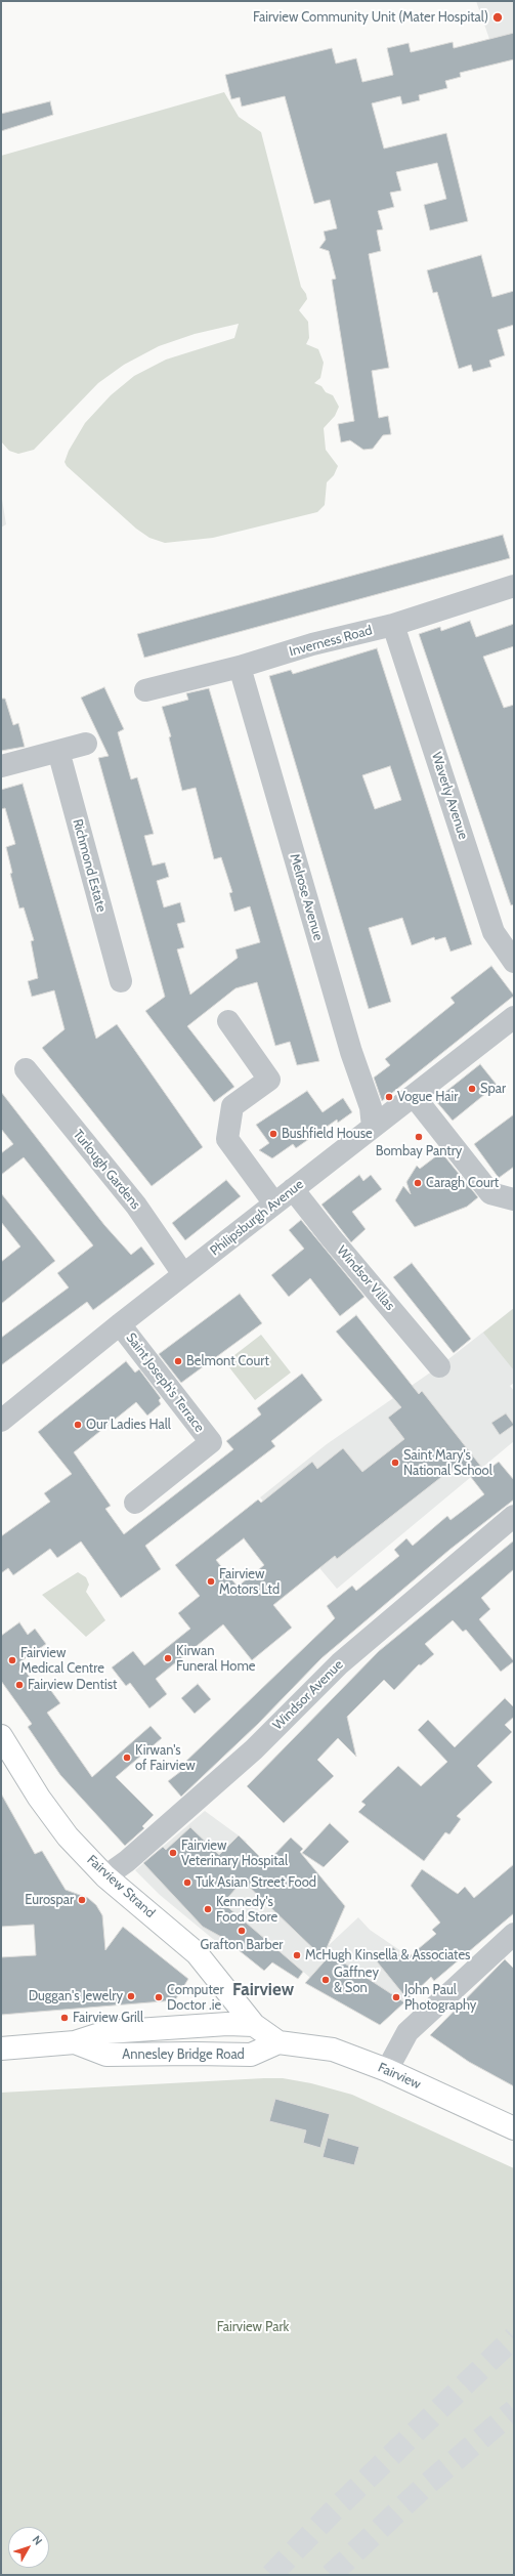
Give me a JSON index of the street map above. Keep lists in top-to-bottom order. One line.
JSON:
{"streets":{"main road":["Fairview Strand","Annesley Bridge Road","Fairview"],"street":["Inverness Road","Waverly Avenue","Richmond Estate","Melrose Avenue","Turlough Gardens","Philipsburgh Avenue","Windsor Villas","Saint Joseph's Terrace","Windsor Avenue"]},"crossings":[["Inverness Road","Waverly Avenue"],["Inverness Road","Melrose Avenue"],["Melrose Avenue","Philipsburgh Avenue"],["Turlough Gardens","Philipsburgh Avenue"],["Philipsburgh Avenue","Windsor Villas"],["Philipsburgh Avenue","Saint Joseph's Terrace"],["Windsor Avenue","Fairview Strand"],["Fairview Strand","Annesley Bridge Road"],["Annesley Bridge Road","Fairview"]],"districts":["Fairview"],"parks":["Fairview Park"],"places":["Fairview Community Unit (Mater Hospital)","Spar","Vogue Hair","Bushfield House","Bombay Pantry","Caragh Court","Belmont Court","Our Ladies Hall","Saint Mary's National School","Fairview Motors Ltd","Kirwan Funeral Home","Fairview Medical Centre","Fairview Dentist","Kirwan's of Fairview","Fairview Veterinary Hospital","Tuk Asian Street Food","Eurospar","Kennedy's Food Store","Grafton Barber","McHugh Kinsella & Associates","Gaffney & Son","Duggan's Jewelry","Computer Doctor .ie","John Paul Photography","Fairview Grill"],"north":"top right"}
